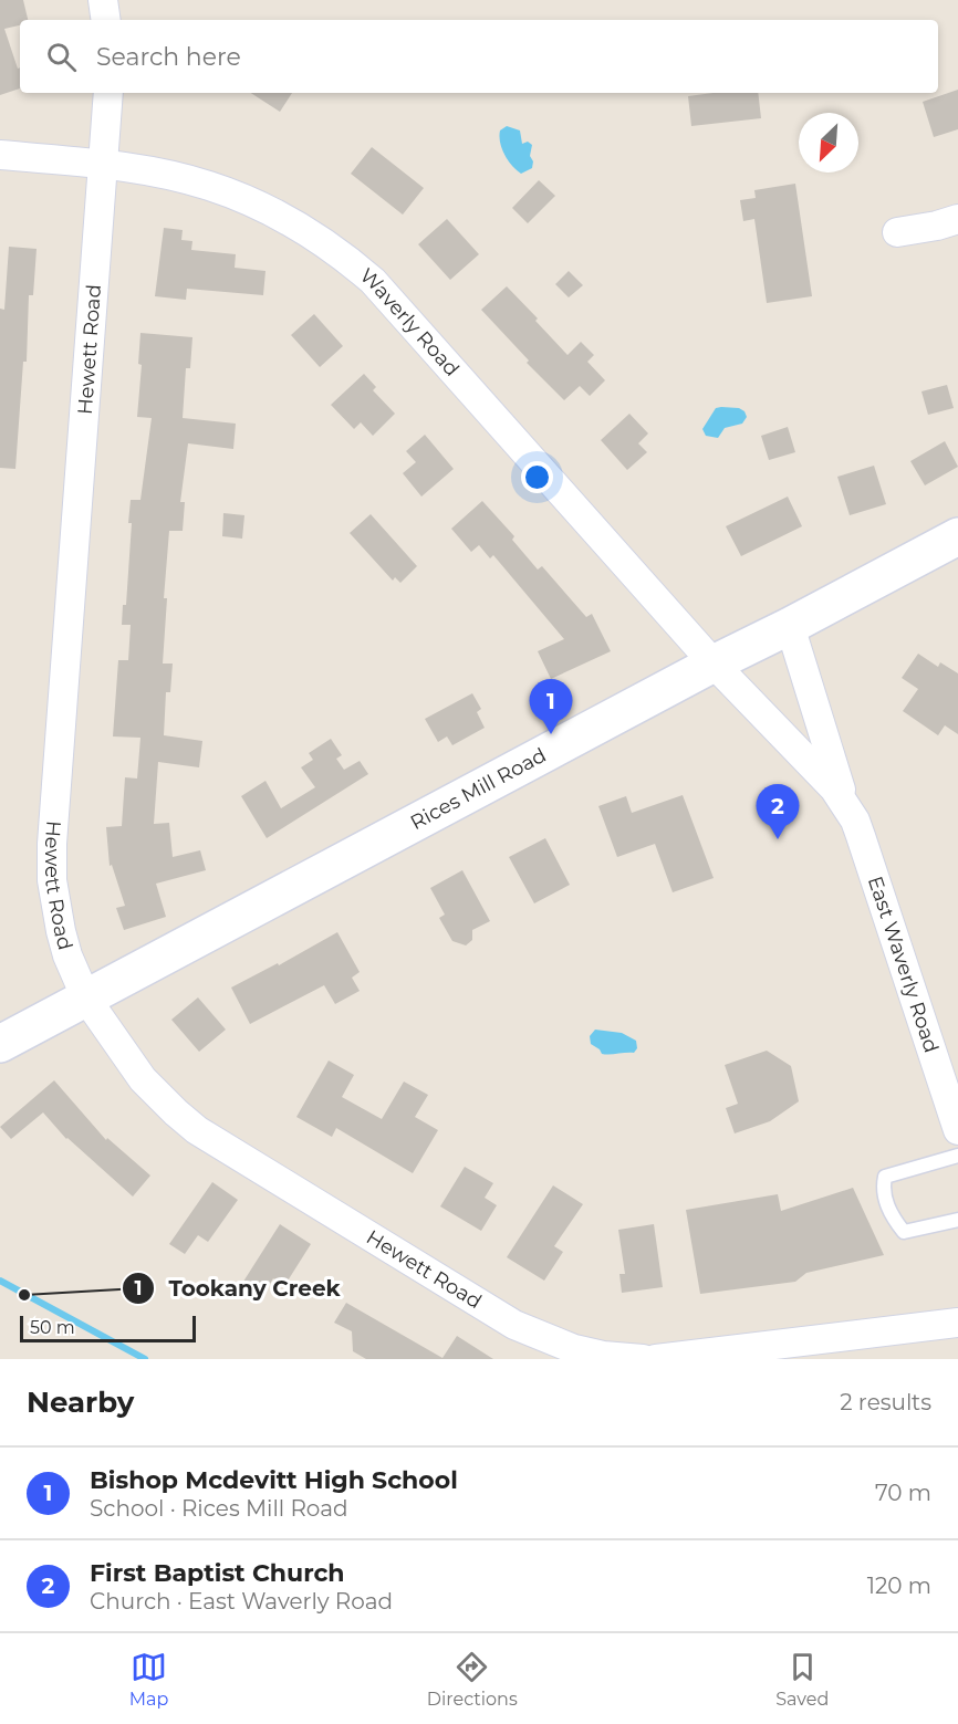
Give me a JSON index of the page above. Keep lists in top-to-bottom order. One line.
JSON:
{"streets":{"street":["Waverly Road","Hewett Road","Rices Mill Road","East Waverly Road"]},"crossings":[["Waverly Road","Hewett Road"],["Waverly Road","Rices Mill Road"],["Waverly Road","East Waverly Road"],["Hewett Road","Rices Mill Road"],["Rices Mill Road","East Waverly Road"]],"places":["Tookany Creek"],"scale_bar":"50 m","north":"bottom left","page":{"search":"Search here","pins":["1","2"],"scale":"50 m","heading":["Nearby","2 results"],"list":[{"mark":"1","name":"Bishop Mcdevitt High School","note":"School · Rices Mill Road","value":"70 m"},{"mark":"2","name":"First Baptist Church","note":"Church · East Waverly Road","value":"120 m"}],"nav":["Map","Directions","Saved"]}}
